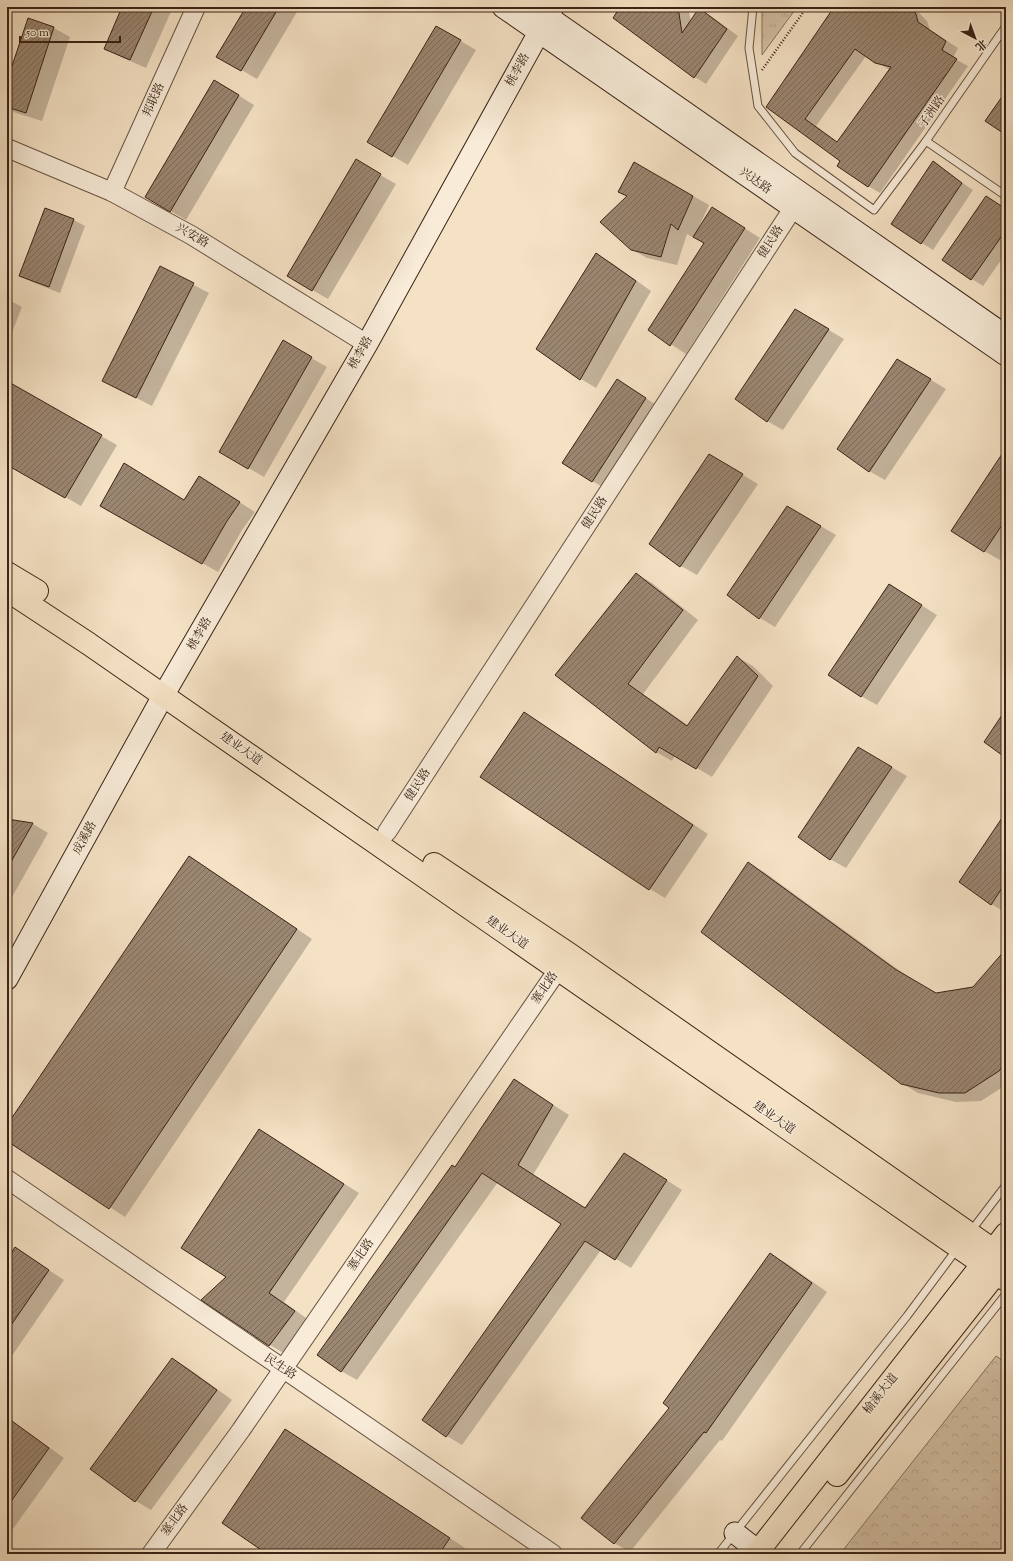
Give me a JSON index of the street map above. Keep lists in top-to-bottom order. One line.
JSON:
{"streets":{"main road":["桃李路","兴达路","建业大道","成溪路","榆溪大道"],"street":["邦联路","兴安路","健民路","塞北路","民生路"],"lane":["子洲路"]},"crossings":[["桃李路","兴达路"],["桃李路","兴安路"],["桃李路","建业大道"],["桃李路","成溪路"],["邦联路","兴安路"],["兴达路","健民路"],["健民路","建业大道"],["建业大道","成溪路"],["建业大道","塞北路"],["建业大道","榆溪大道"],["塞北路","民生路"]],"scale_bar":"50 m","north":"bottom right"}
